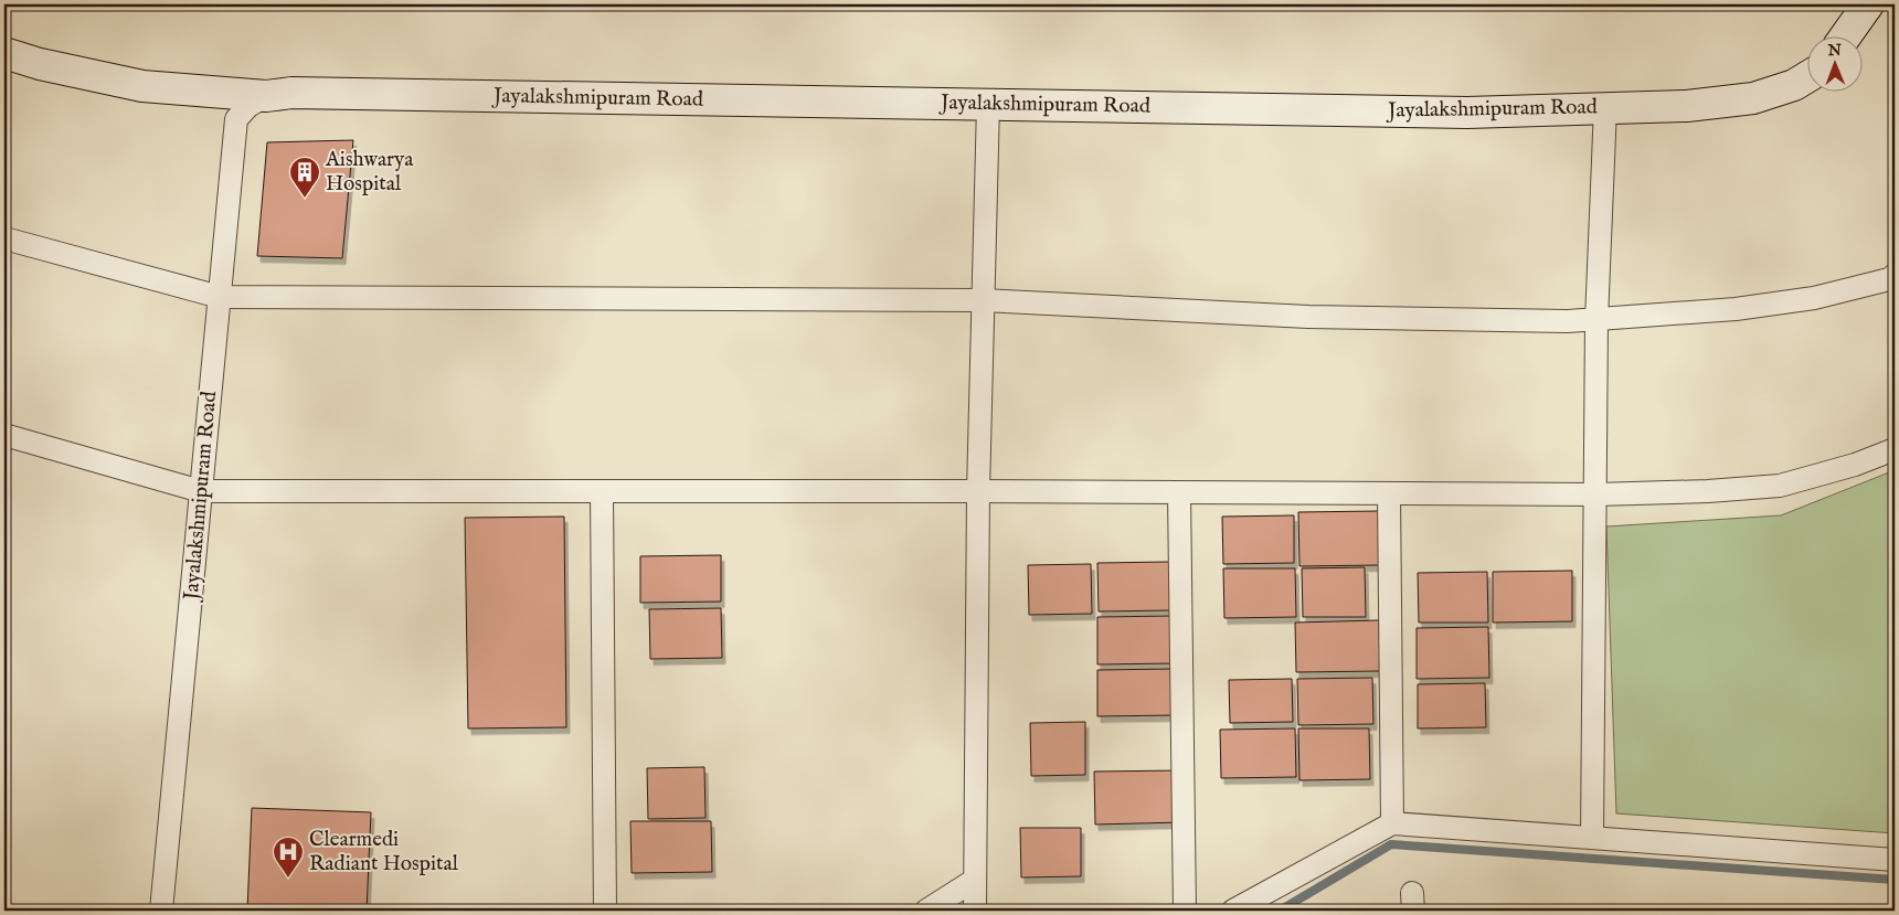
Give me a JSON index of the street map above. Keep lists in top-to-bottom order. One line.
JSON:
{"streets":{"street":["Jayalakshmipuram Road"]},"places":{"building":["Aishwarya Hospital"],"hospital":["Clearmedi Radiant Hospital"]},"north":"top"}
